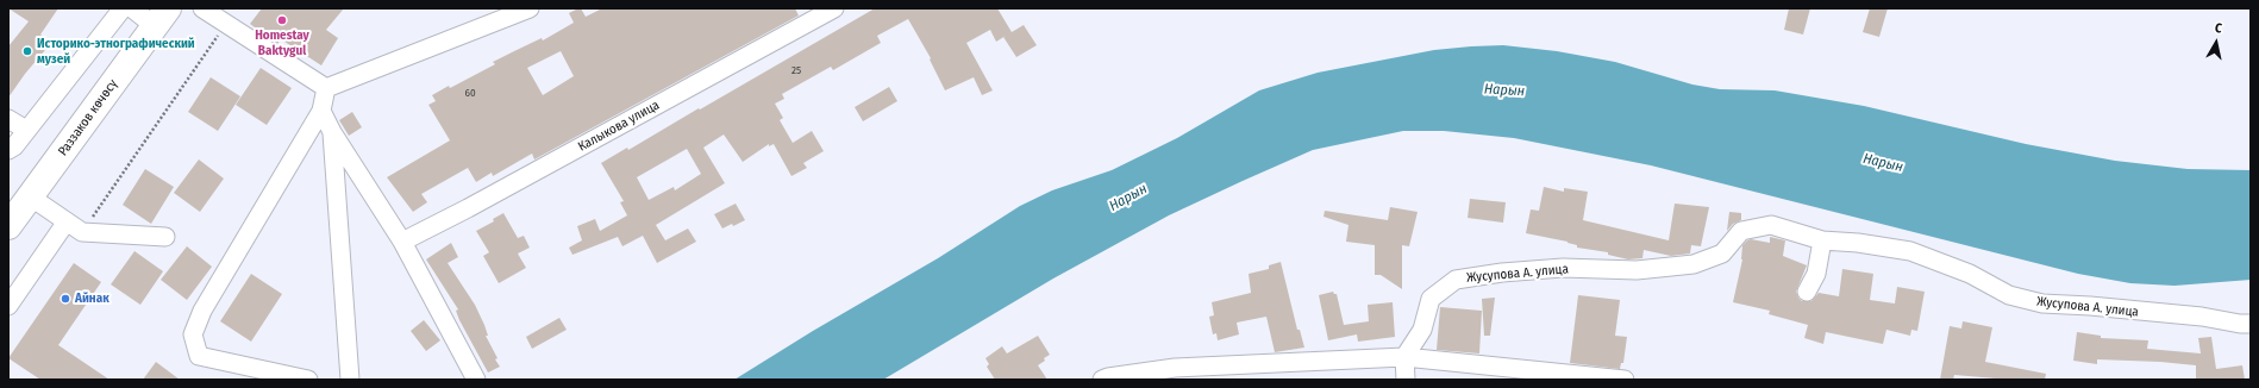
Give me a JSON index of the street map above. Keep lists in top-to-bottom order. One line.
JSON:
{"streets":{"highway":["Раззаков көчөсү"],"street":["Калыкова улица","Жусупова А. улица"]},"water":["Нарын"],"places":["Homestay Baktygul","Историко-этнографический музей","Айнак"],"house_numbers":["25","60"],"north":"top"}
